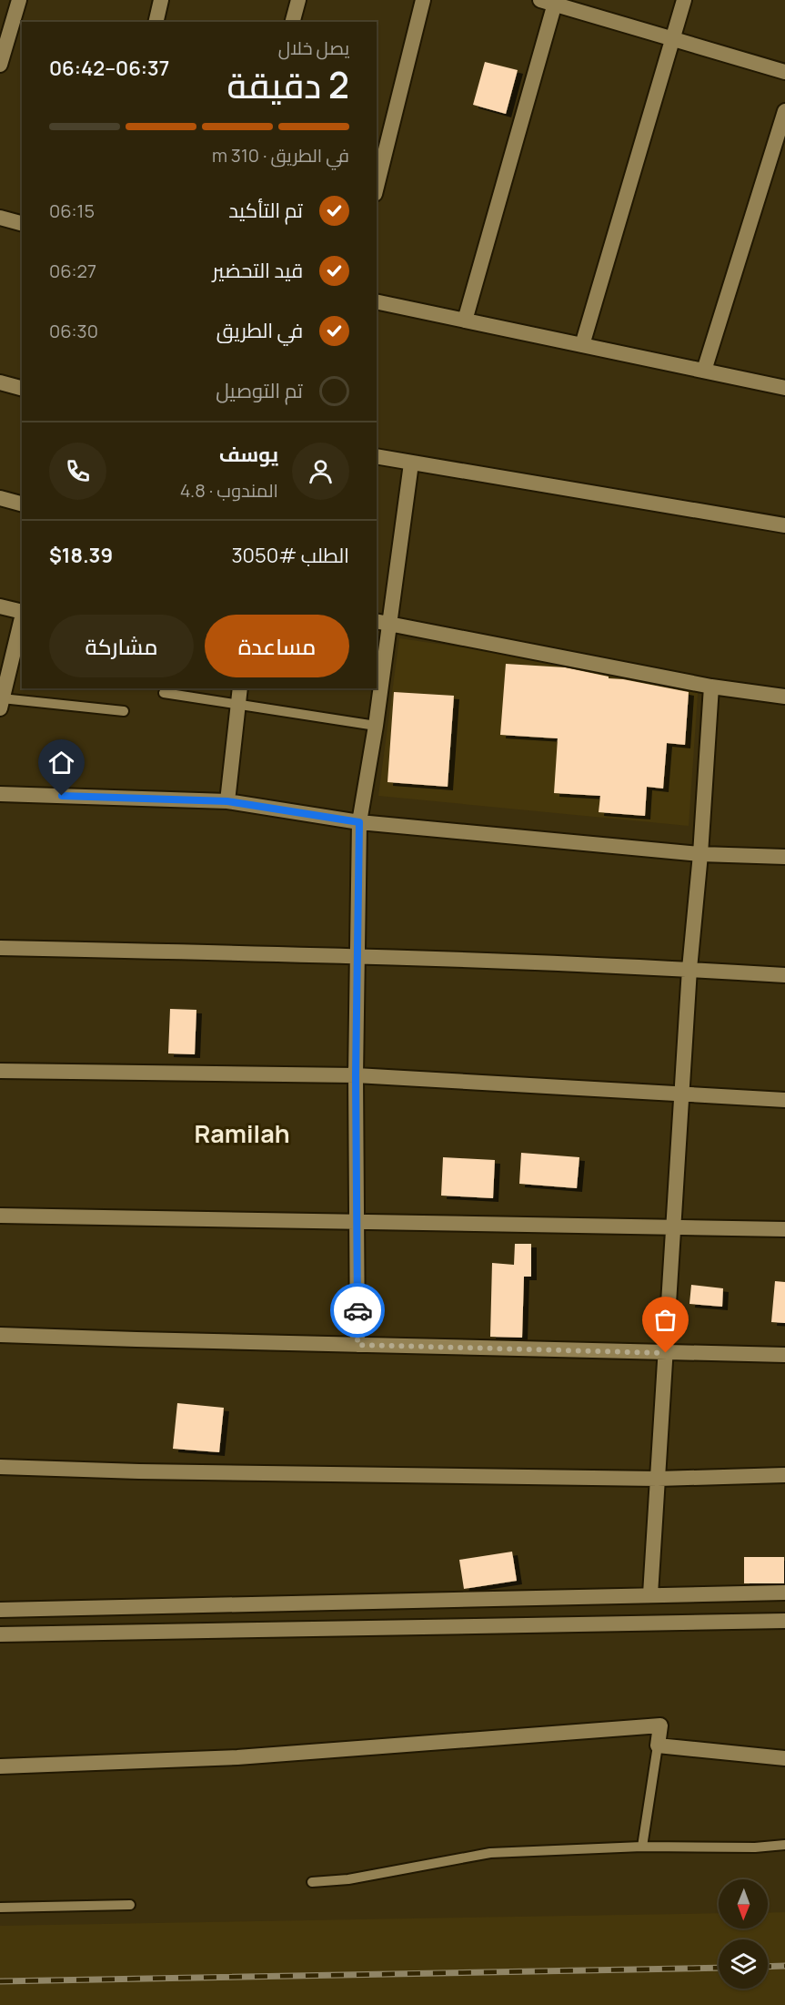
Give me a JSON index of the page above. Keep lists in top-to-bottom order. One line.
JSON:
{"districts":["Ramilah"],"north":"bottom","page":{"heading":["2 دقيقة","يصل خلال","06:37–06:42"],"panel":["يوسف","المندوب · 4.8","الطلب #3050","$18.39"],"bar":"في الطريق · 310 m","list":[["تم التأكيد","06:15"],["قيد التحضير","06:27"],["في الطريق","06:30"],"تم التوصيل"],"buttons":["مساعدة","مشاركة"]}}
